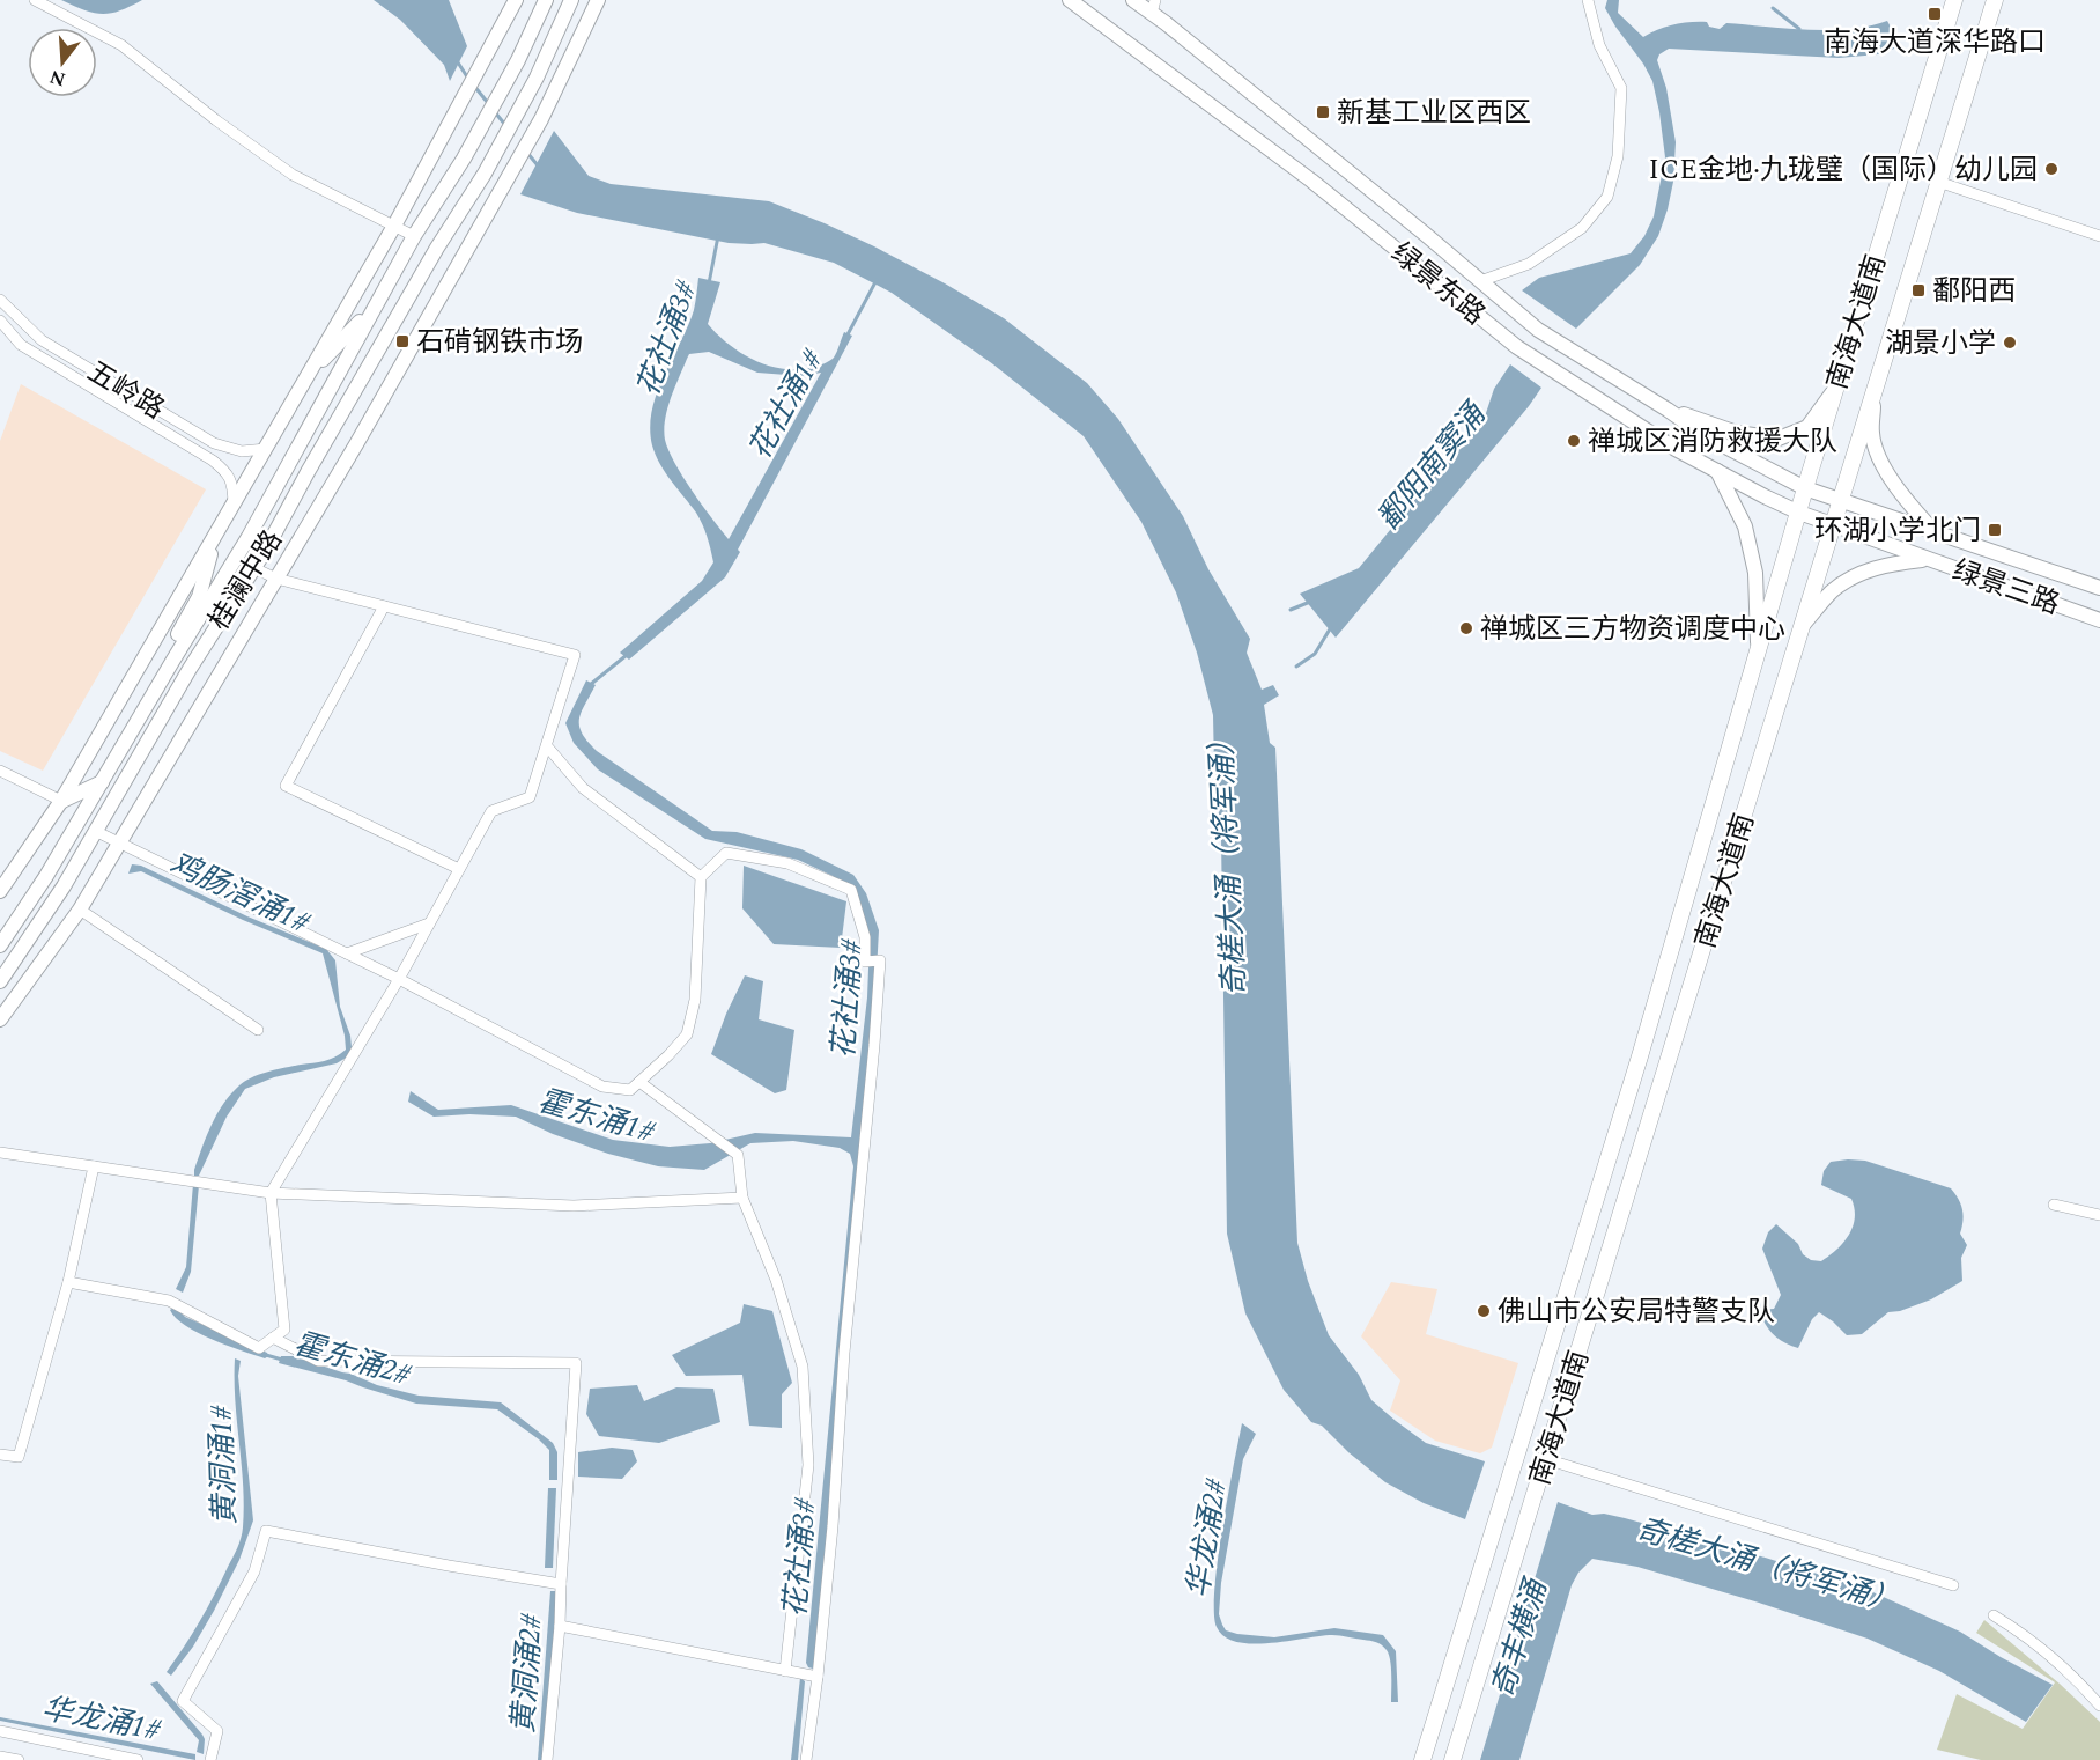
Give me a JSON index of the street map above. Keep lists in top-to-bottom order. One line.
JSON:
{"streets":{"highway":["南海大道南"],"main road":["绿景东路","桂澜中路","绿景三路"],"street":["五岭路"]},"crossings":[["绿景东路","南海大道南"],["绿景东路","绿景三路"],["南海大道南","绿景三路"]],"water":["花社涌3#","花社涌1#","鄱阳南窦涌","奇槎大涌（将军涌）","鸡肠滘涌1#","霍东涌1#","霍东涌2#","黄洞涌1#","华龙涌2#","奇丰横涌","黄洞涌2#","华龙涌1#"],"places":{"transit":["南海大道深华路口","新基工业区西区","鄱阳西","石𬒔钢铁市场","环湖小学北门"],"other":["ICE金地·九珑璧（国际）幼儿园","湖景小学","禅城区消防救援大队","禅城区三方物资调度中心","佛山市公安局特警支队"]},"north":"bottom"}
